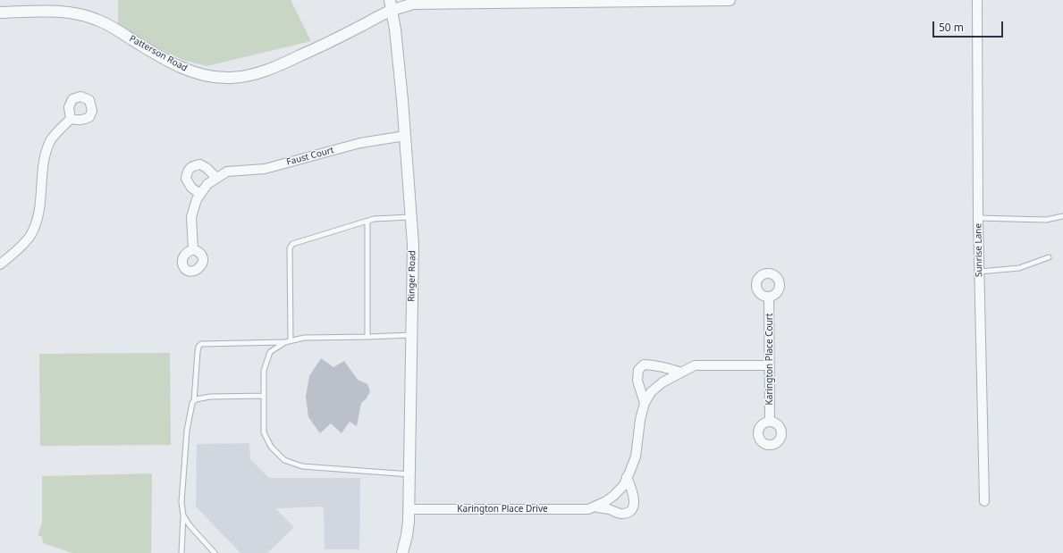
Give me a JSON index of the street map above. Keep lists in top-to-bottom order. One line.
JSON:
{"streets":{"street":["Patterson Road","Faust Court","Sunrise Lane","Ringer Road","Karington Place Court","Karington Place Drive"]},"crossings":[["Patterson Road","Ringer Road"],["Faust Court","Ringer Road"],["Ringer Road","Karington Place Drive"],["Karington Place Court","Karington Place Drive"]],"scale_bar":"50 m"}
